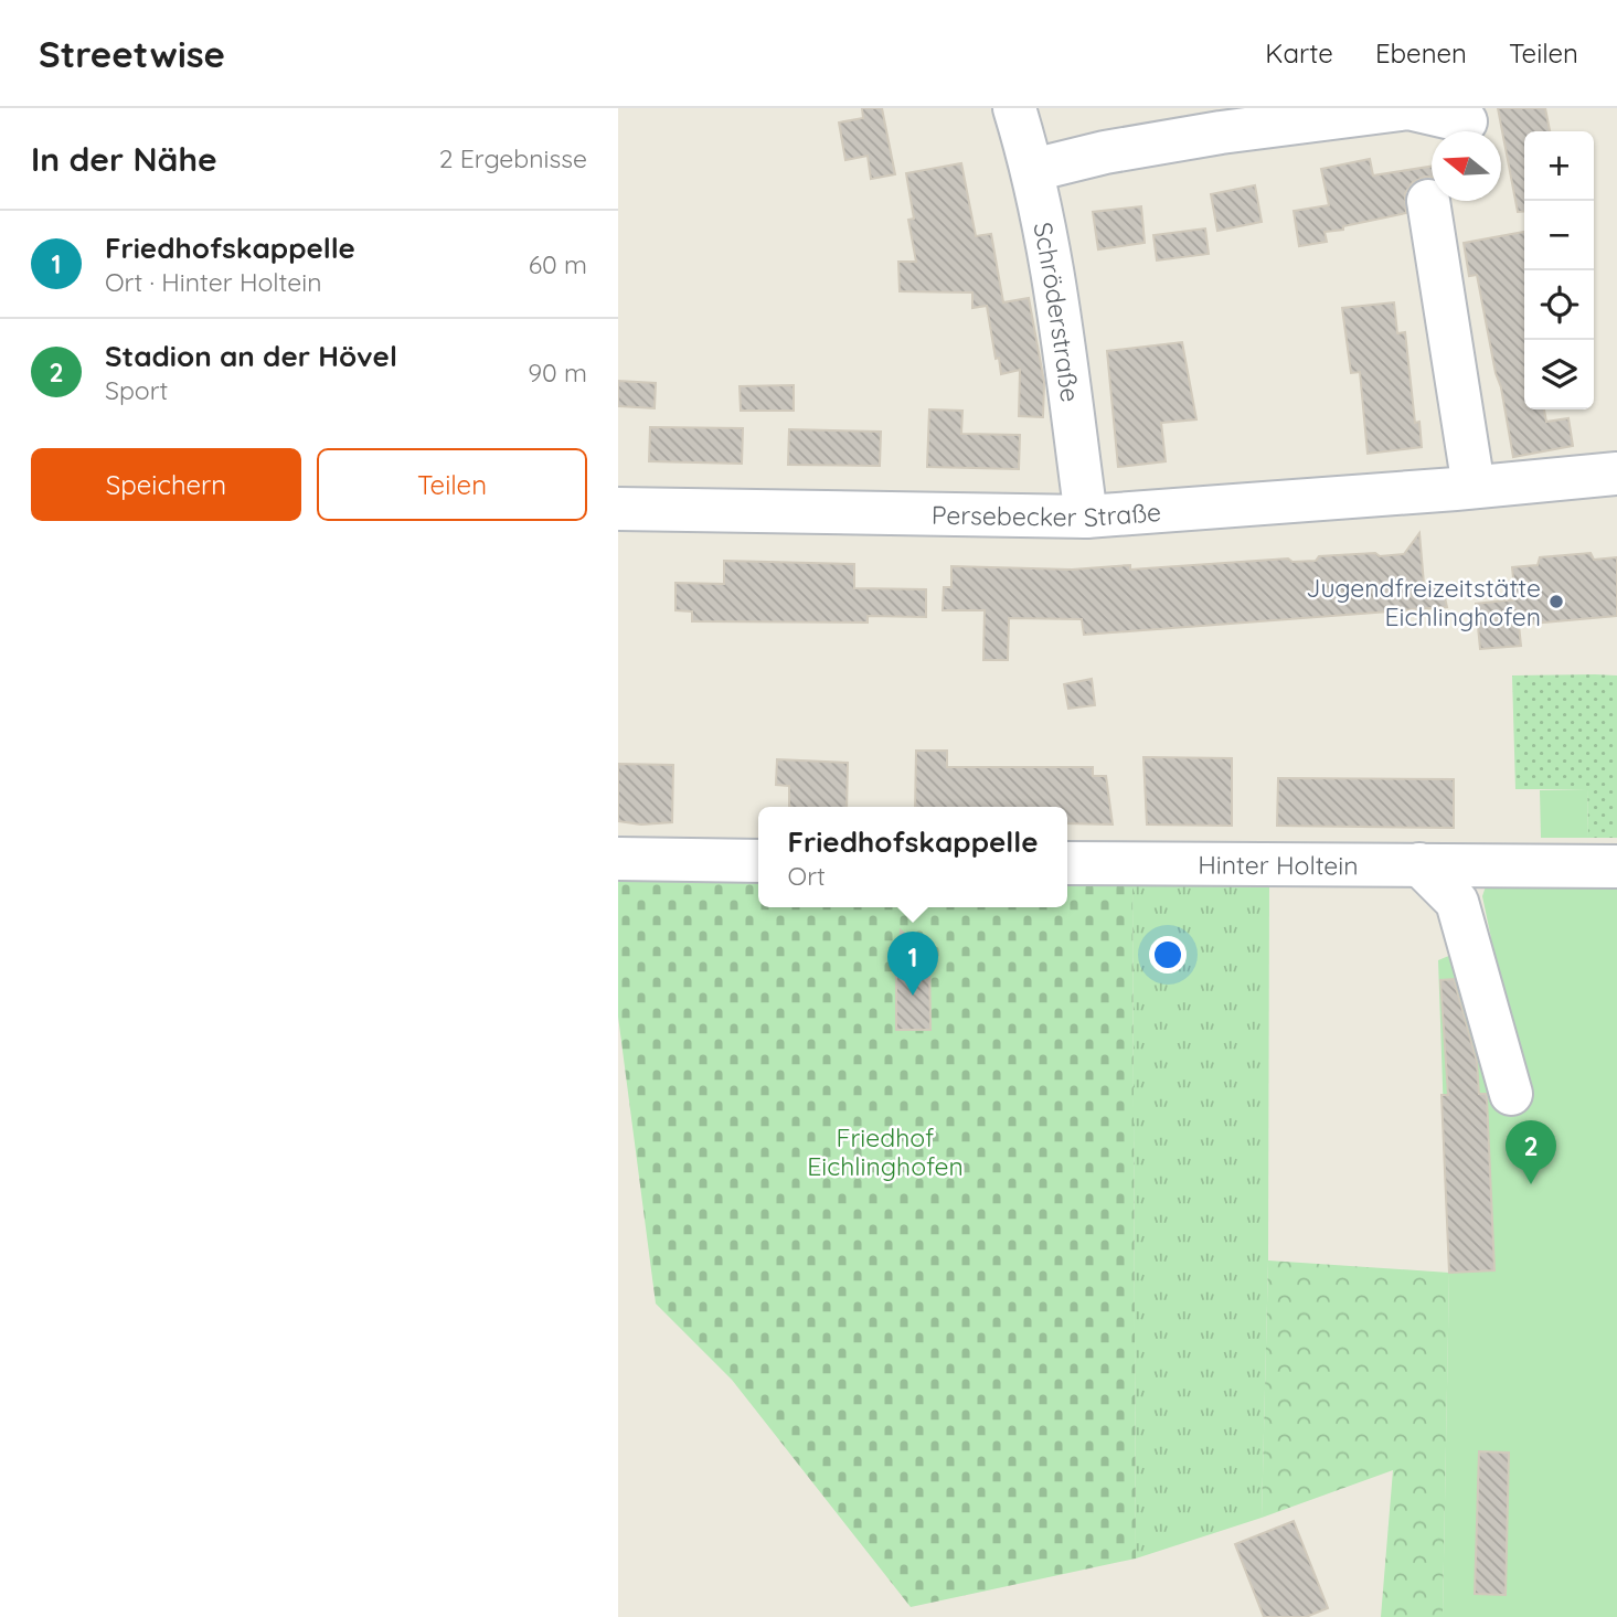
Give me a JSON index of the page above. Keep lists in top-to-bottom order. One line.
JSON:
{"streets":{"street":["Schröderstraße","Persebecker Straße","Hinter Holtein"]},"crossings":[["Schröderstraße","Persebecker Straße"]],"parks":["Friedhof Eichlinghofen"],"places":["Jugendfreizeitstätte Eichlinghofen"],"north":"left","page":{"header":"Streetwise","nav":["Karte","Ebenen","Teilen"],"heading":["In der Nähe","2 Ergebnisse"],"map_buttons":["+","−"],"list":[{"mark":"1","name":"Friedhofskappelle","note":"Ort · Hinter Holtein","value":"60 m"},{"mark":"2","name":"Stadion an der Hövel","note":"Sport","value":"90 m"}],"buttons":["Speichern","Teilen"],"popup":["Friedhofskappelle","Ort"],"pins":["1","2"]}}
